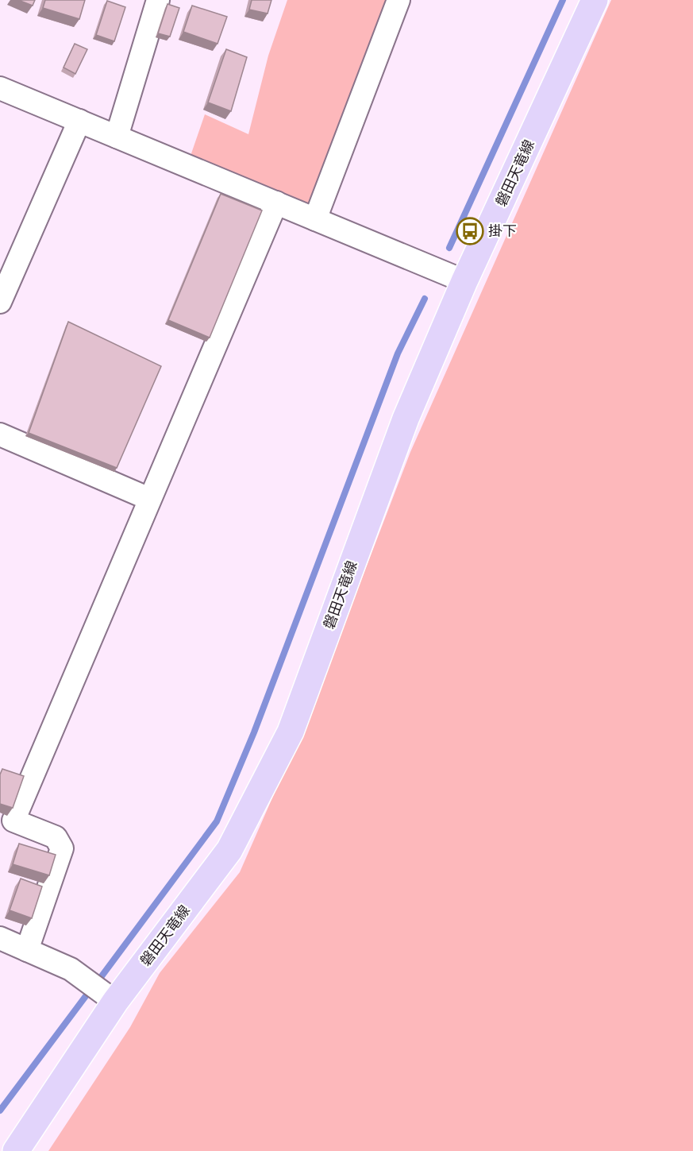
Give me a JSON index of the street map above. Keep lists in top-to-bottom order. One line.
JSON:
{"streets":{"main road":["磐田天竜線"]},"places":{"bus stop":["掛下"]}}
